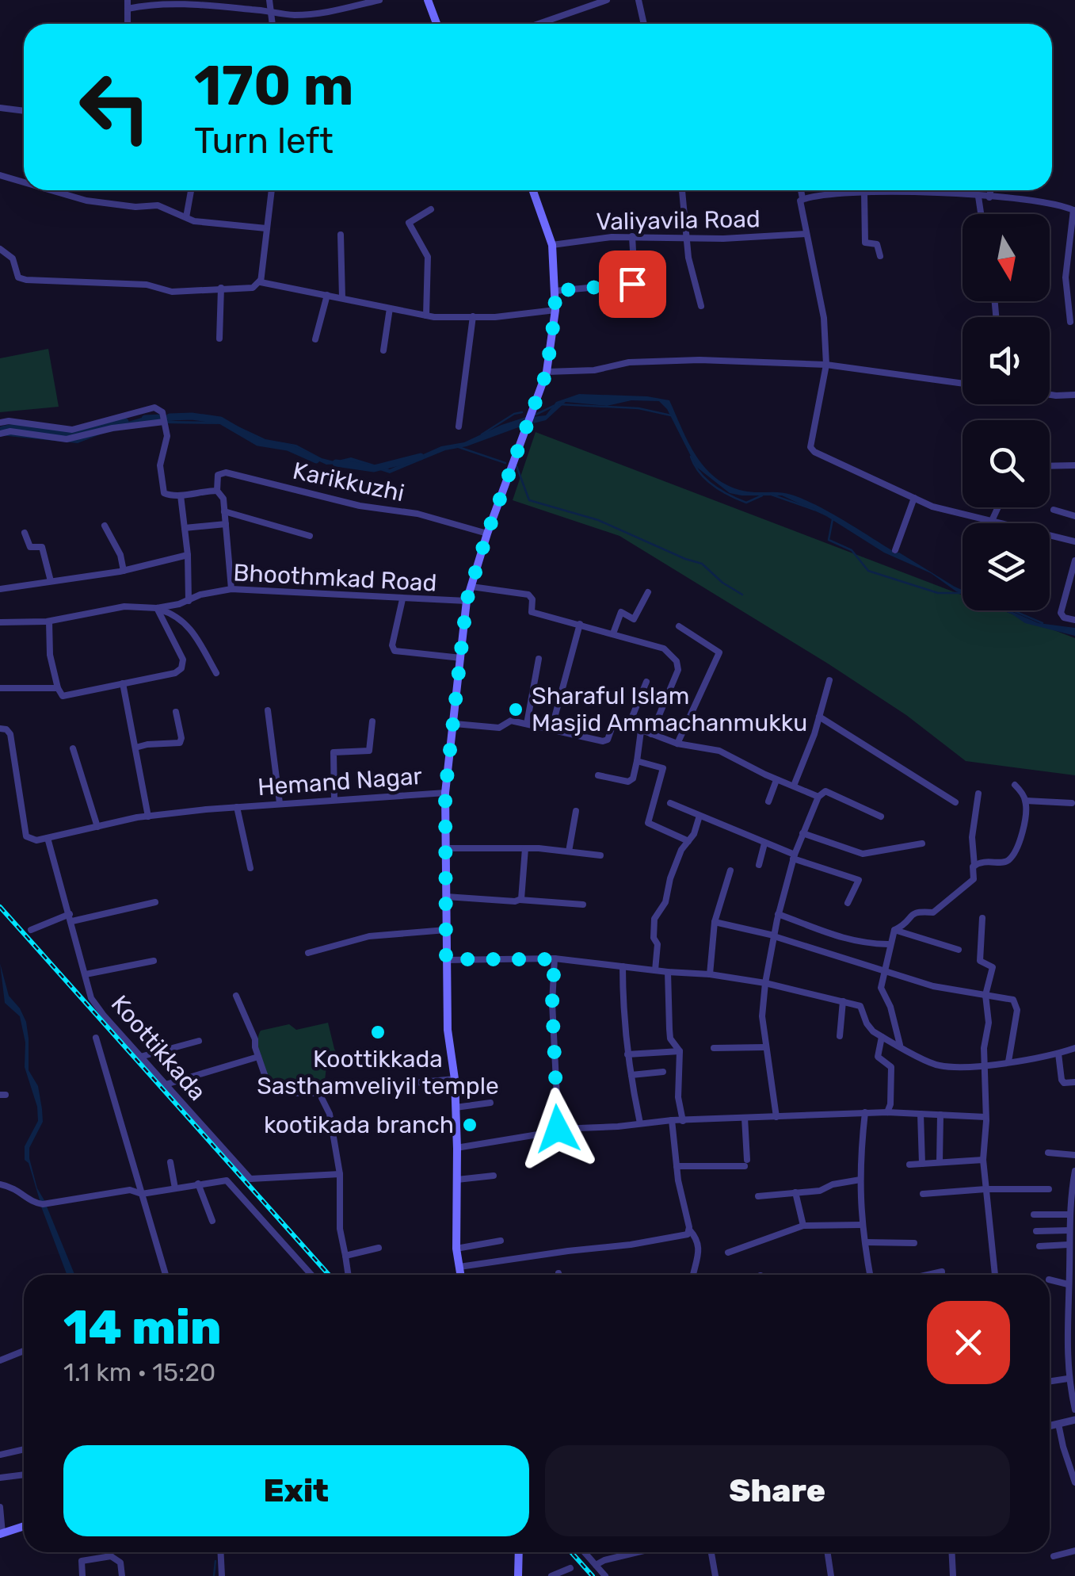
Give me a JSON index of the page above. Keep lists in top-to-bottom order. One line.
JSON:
{"streets":{"street":["Valiyavila Road","Karikkuzhi","Bhoothmkad Road","Hemand Nagar","Koottikkada"]},"crossings":[["Hemand Nagar","Koottikkada"]],"places":["Sharaful Islam Masjid Ammachanmukku","Koottikkada Sasthamveliyil temple","kootikada branch"],"north":"bottom","page":{"turn":["170 m","Turn left"],"heading":["14 min","1.1 km · 15:20"],"buttons":["Exit","Share"]}}
